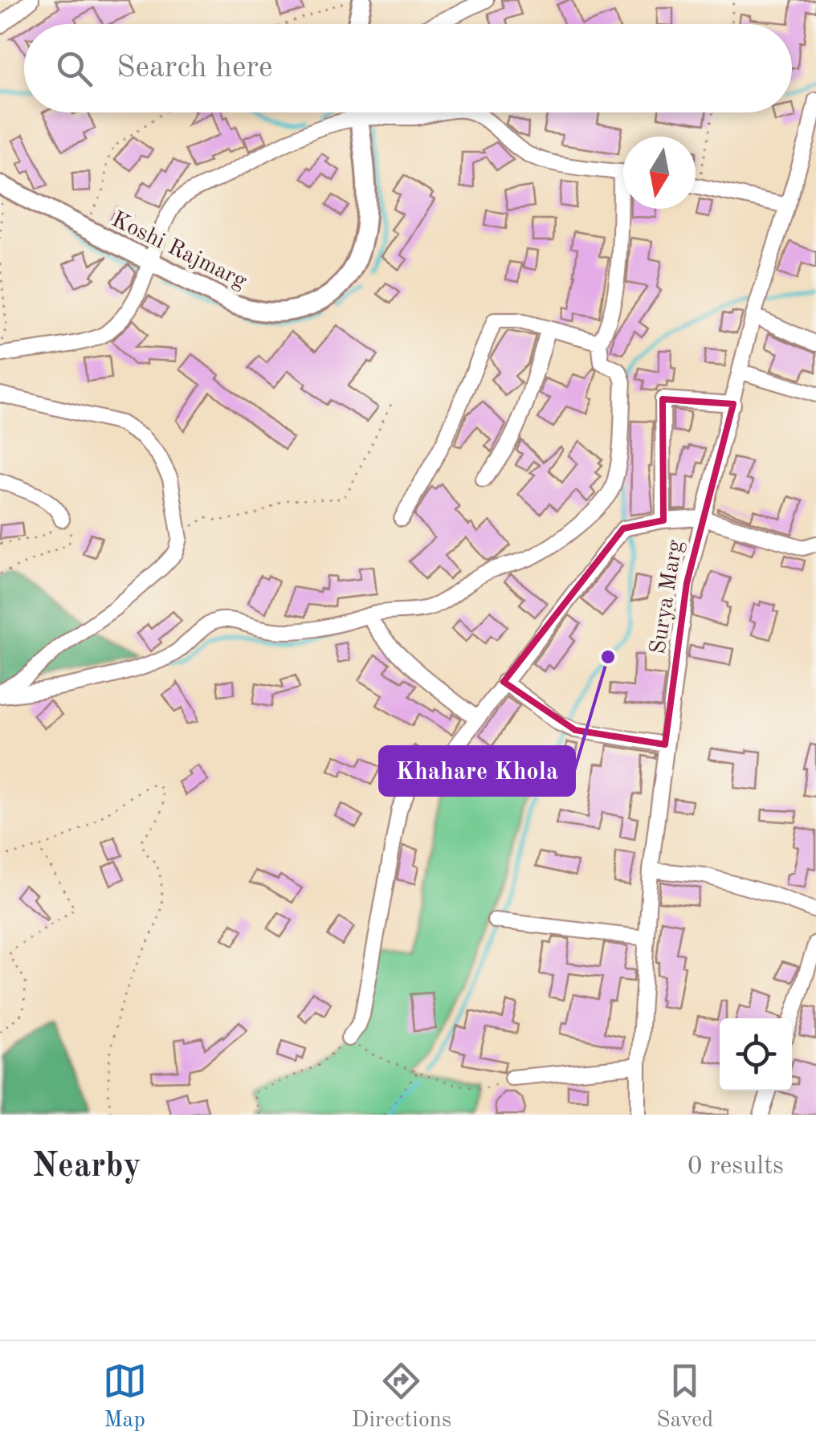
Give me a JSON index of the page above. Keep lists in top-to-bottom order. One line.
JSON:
{"streets":{"main road":["Koshi Rajmarg"],"street":["Surya Marg"]},"places":["Khahare Khola"],"north":"bottom","page":{"search":"Search here","heading":["Nearby","0 results"],"nav":["Map","Directions","Saved"]}}
